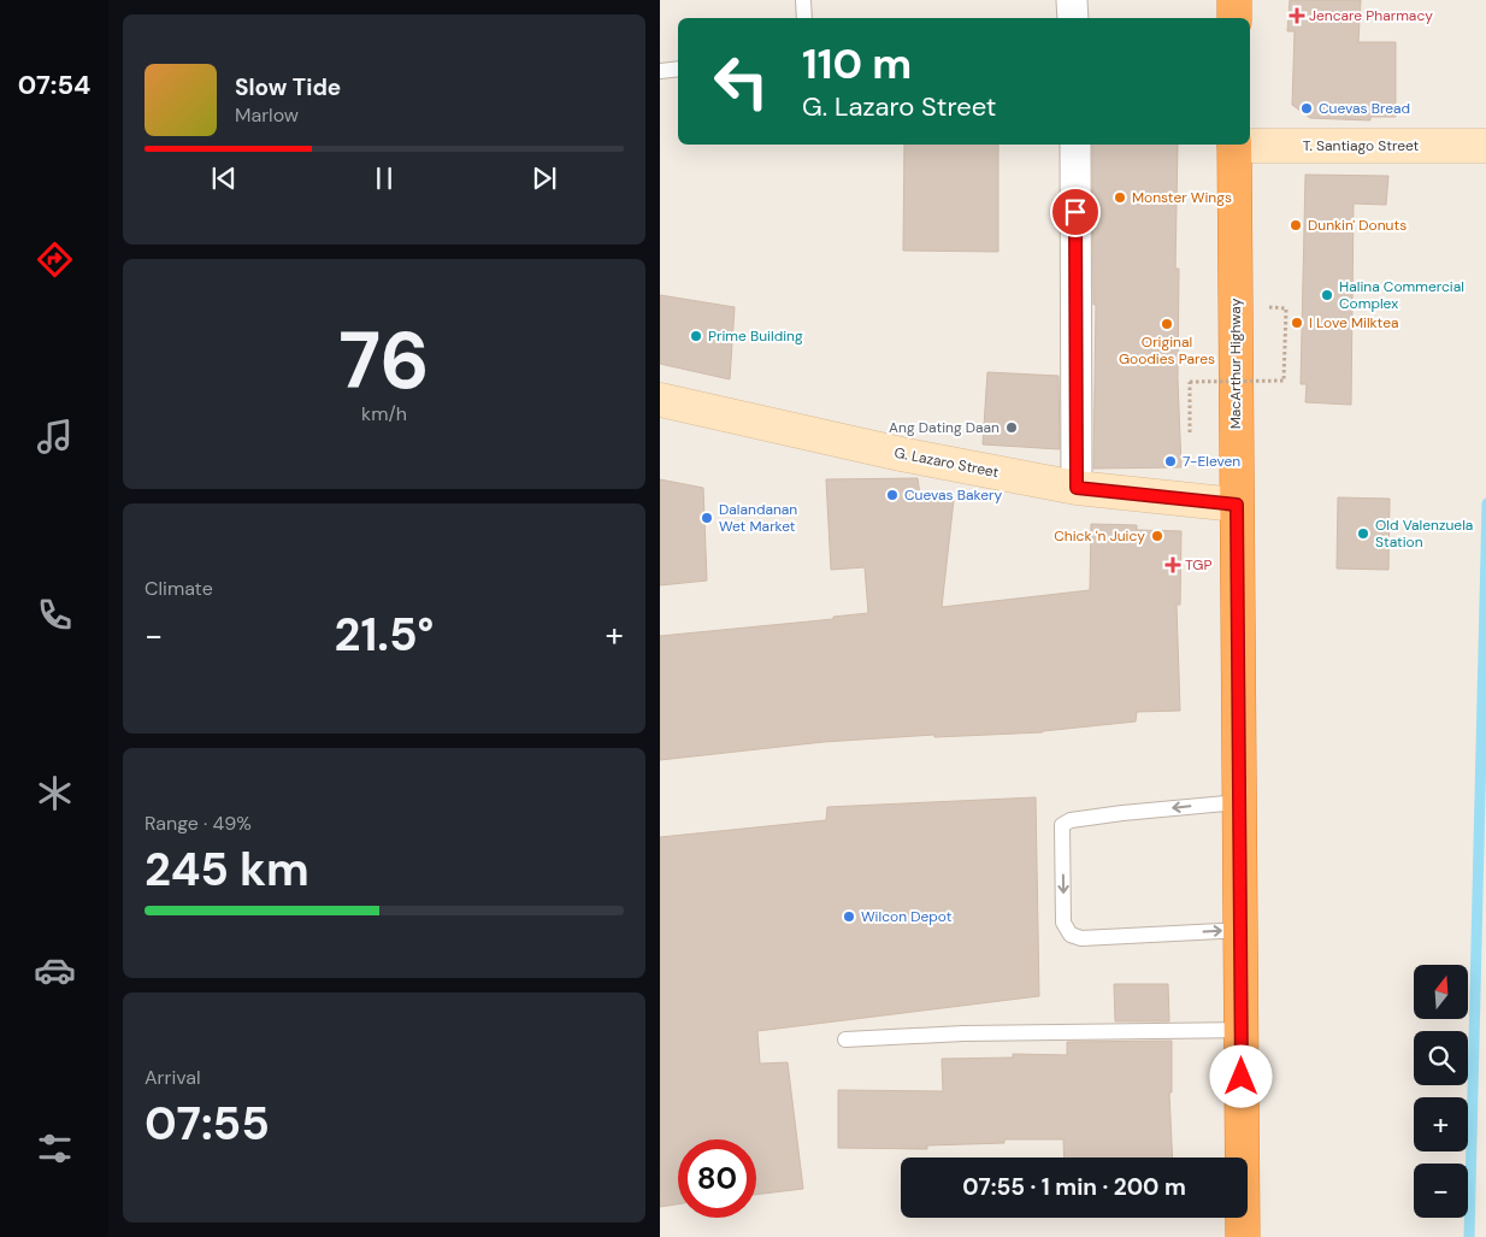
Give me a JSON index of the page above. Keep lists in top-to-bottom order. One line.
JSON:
{"streets":{"highway":["MacArthur Highway"],"street":["T. Santiago Street","G. Lazaro Street"]},"crossings":[["MacArthur Highway","G. Lazaro Street"]],"places":{"health":["Jencare Pharmacy","TGP"],"other":["Cuevas Bread","Monster Wings","Dunkin' Donuts","Halina Commercial Complex","I Love Milktea","Original Goodies Pares","Prime Building","Ang Dating Daan","7-Eleven","Cuevas Bakery","Dalandanan Wet Market","Old Valenzuela Station","Chick 'n Juicy","Wilcon Depot"]},"north":"top","page":{"tabs":"07:54","turn":["110 m","G. Lazaro Street"],"song":["Slow Tide","Marlow"],"tile":[["76","km/h"],"Climate",["Range · 49%","245 km"],["Arrival","07:55"]],"heat":["−","21.5°","+"],"map_buttons":["+","−"],"limit":"80","trip":"07:55 · 1 min · 200 m"}}
